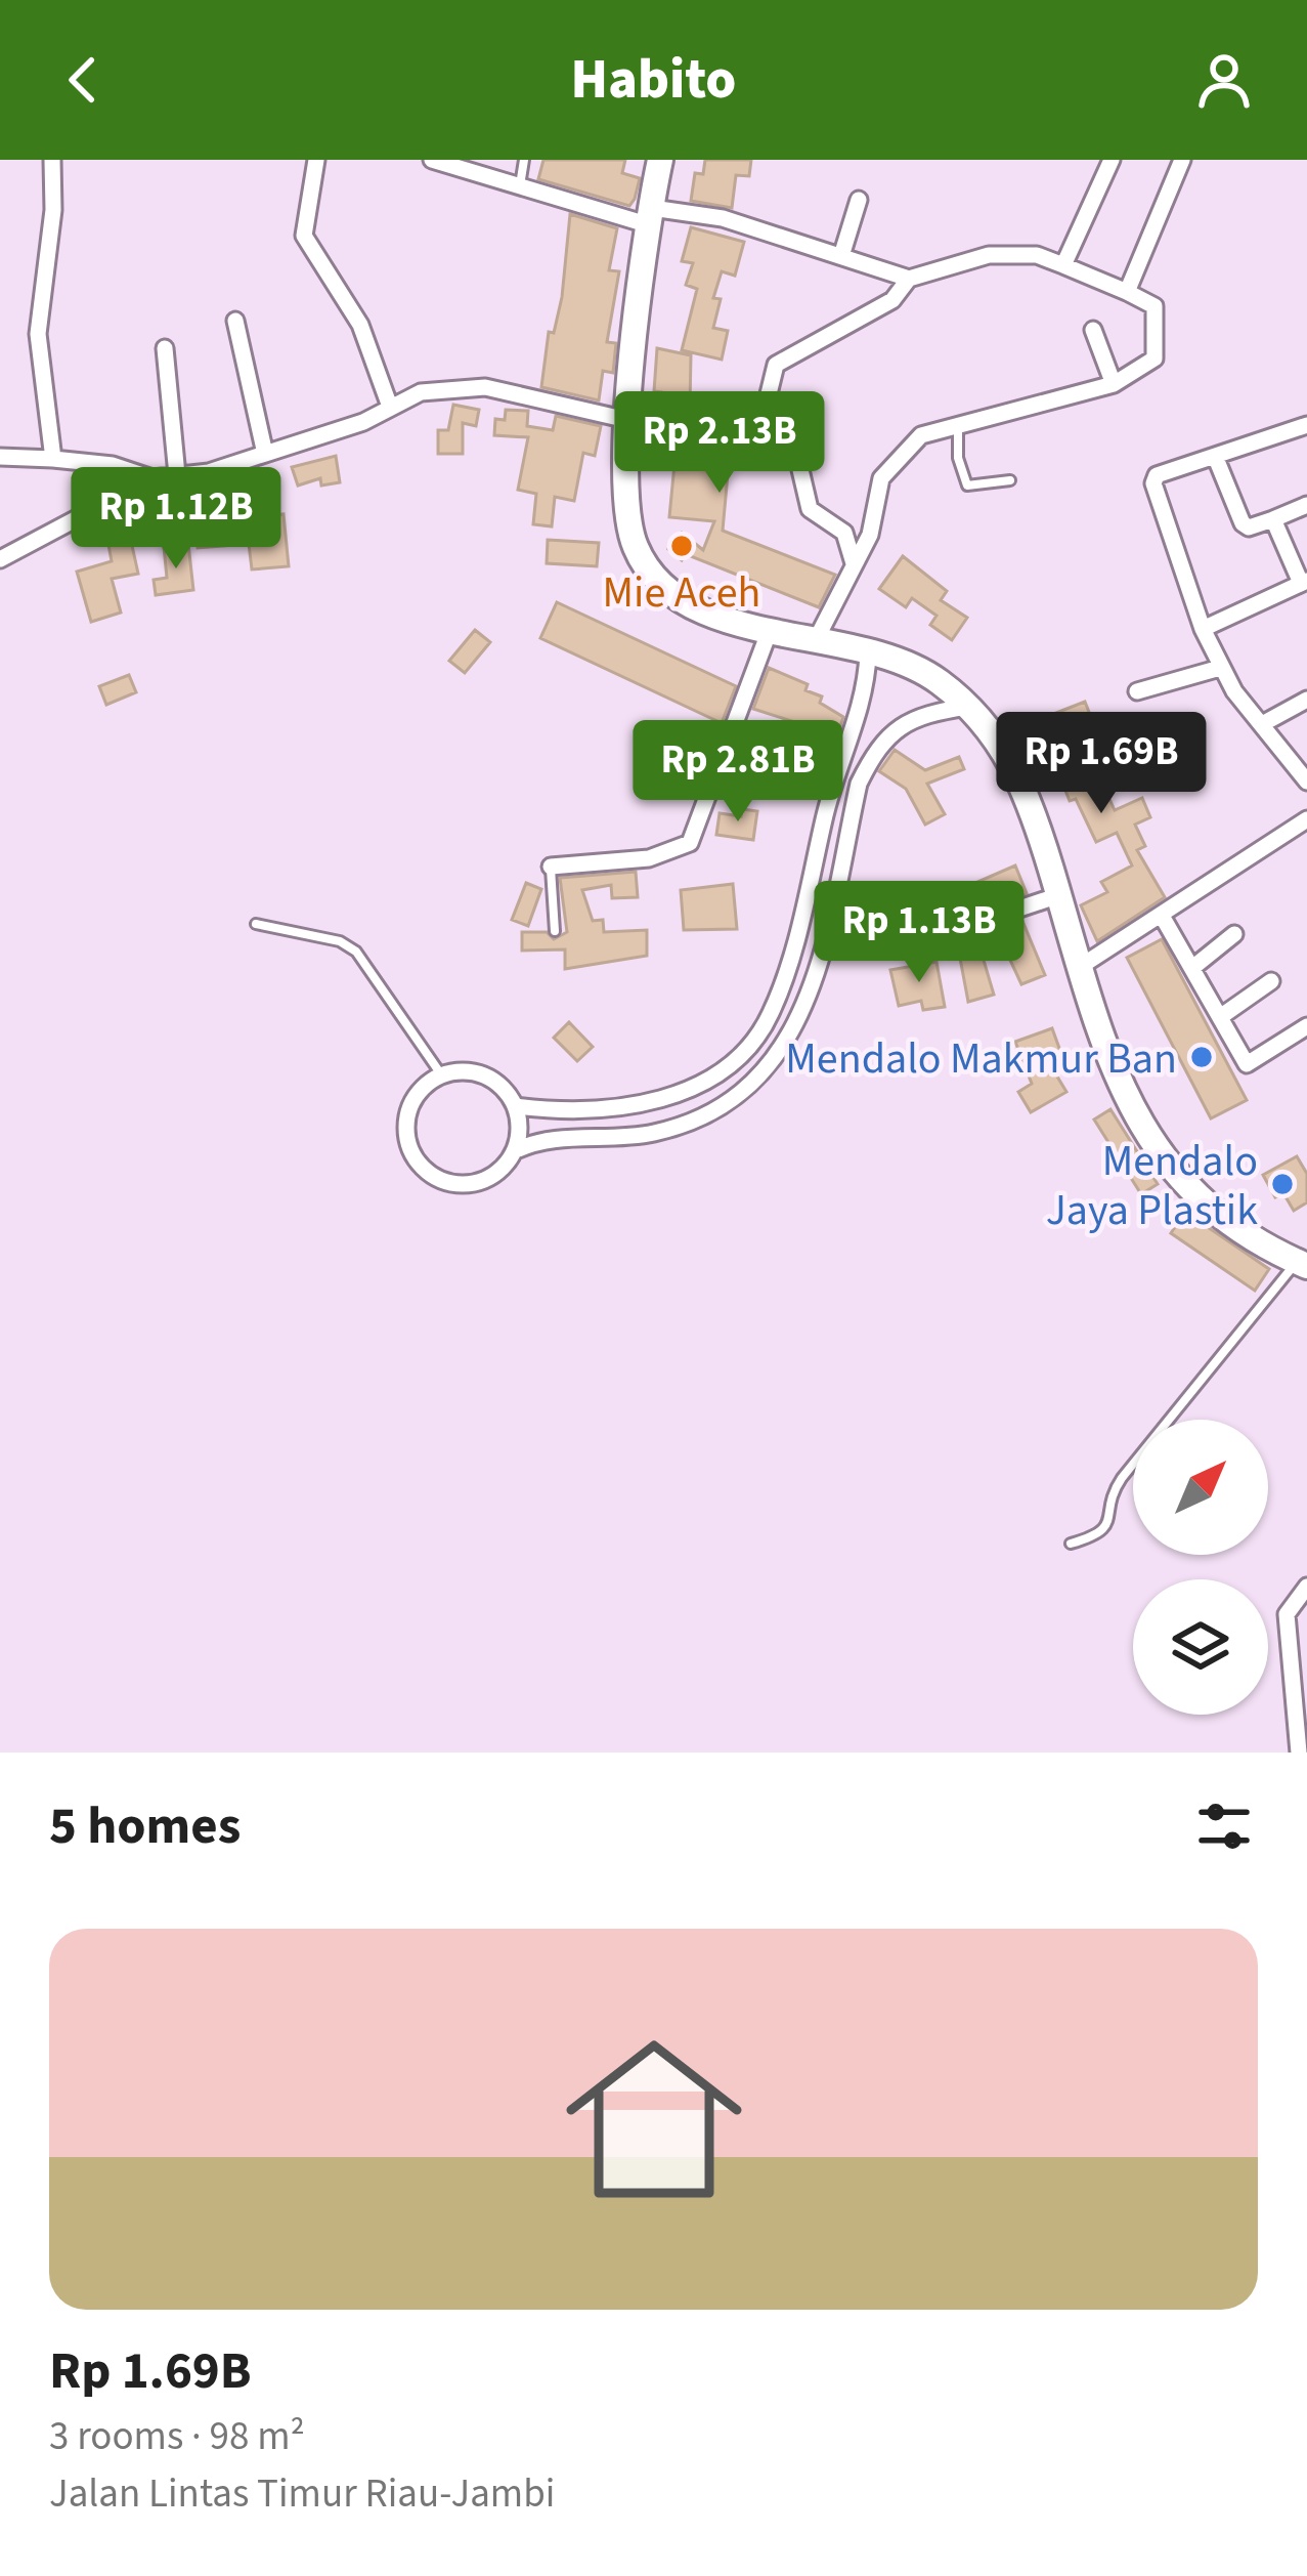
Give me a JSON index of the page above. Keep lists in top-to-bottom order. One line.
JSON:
{"places":["Mie Aceh","Mendalo Makmur Ban","Mendalo Jaya Plastik"],"north":"top right","page":{"header":"Habito","price":["Rp 2.13B","Rp 1.12B","Rp 1.69B","Rp 2.81B","Rp 1.13B"],"heading":"5 homes","list":[{"name":"Rp 1.69B","note":"3 rooms · 98 m² · Jalan Lintas Timur Riau-Jambi"}]}}
